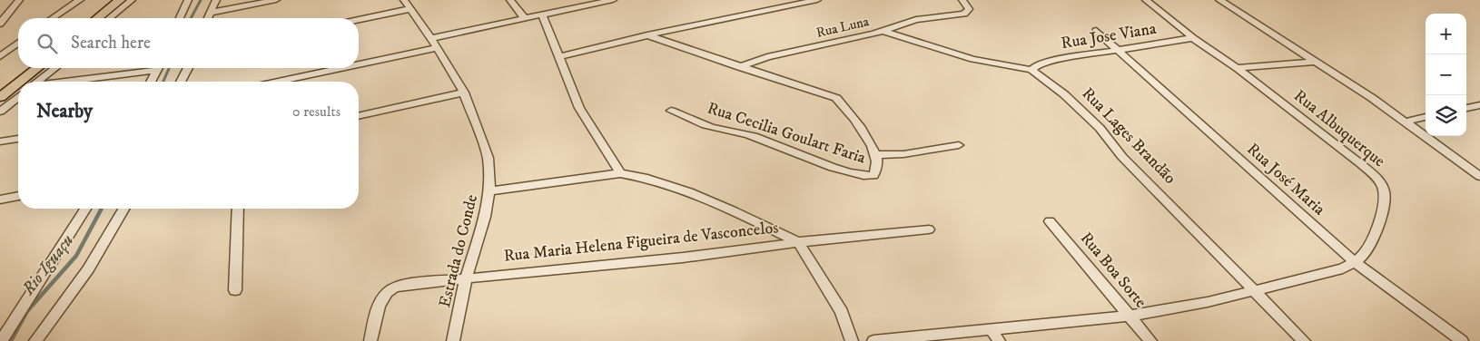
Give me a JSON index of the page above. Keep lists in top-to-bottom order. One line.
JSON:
{"streets":{"street":["Rua Luna","Rua Jose Viana","Rua Albuquerque","Rua Cecilia Goulart Faria","Rua Lages Brandão","Rua José Maria","Rua Maria Helena Figueira de Vasconcelos","Estrada do Conde","Rua Boa Sorte"]},"crossings":[["Rua Luna","Rua Lages Brandão"],["Rua Jose Viana","Rua Albuquerque"],["Rua Jose Viana","Rua Lages Brandão"],["Rua Jose Viana","Rua José Maria"],["Rua Albuquerque","Rua Lages Brandão"],["Rua Albuquerque","Rua José Maria"],["Rua Albuquerque","Rua Boa Sorte"],["Rua Maria Helena Figueira de Vasconcelos","Estrada do Conde"]],"water":["Rio Iguaçu"],"page":{"map_buttons":["+","−"],"search":"Search here","heading":["Nearby","0 results"]}}
